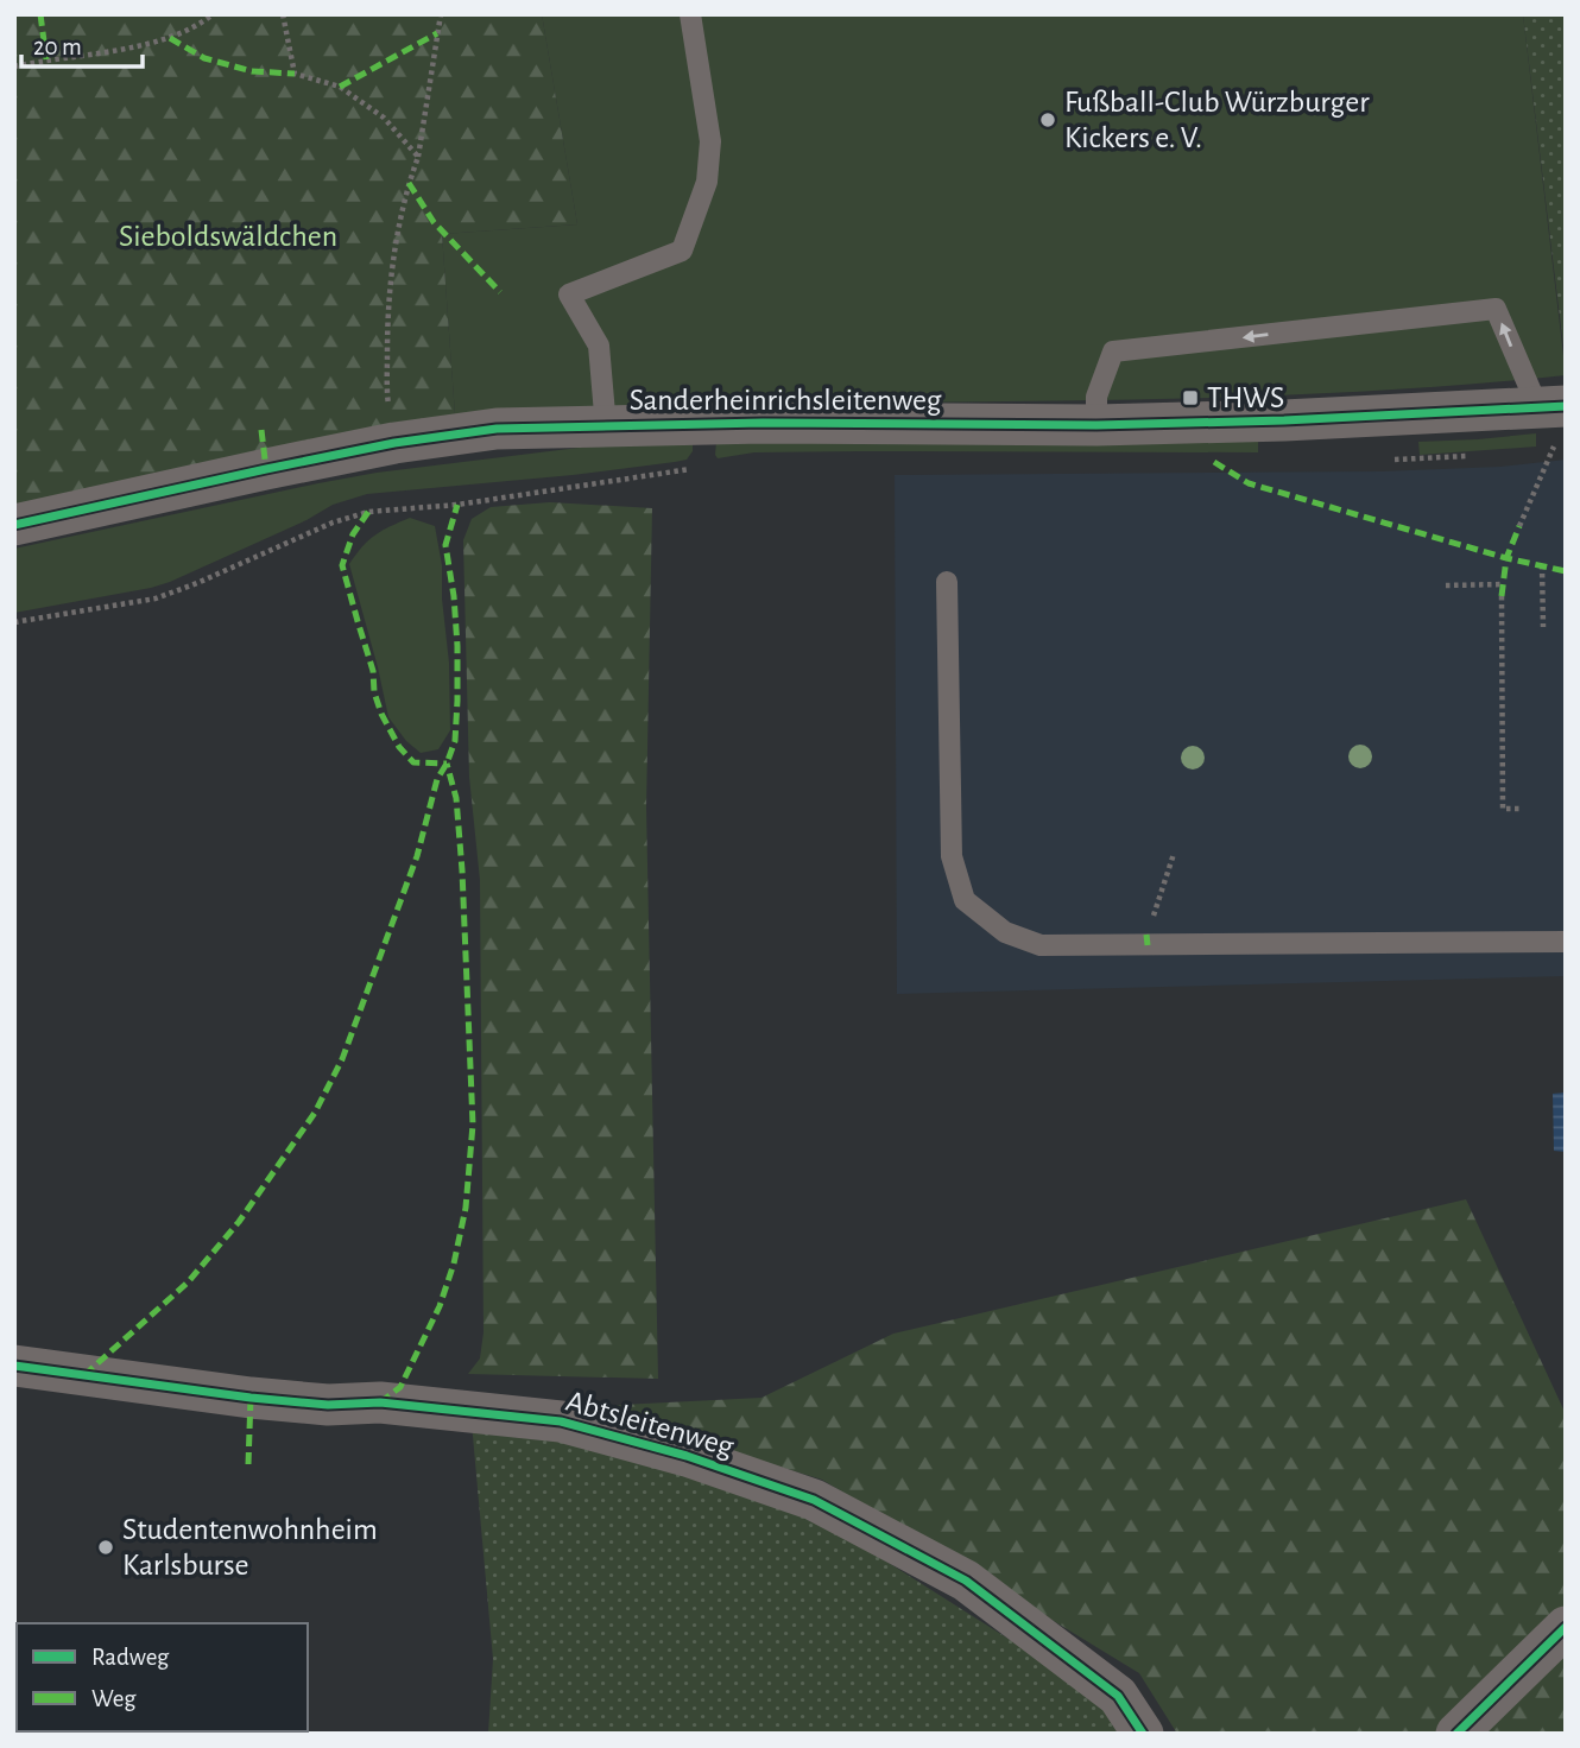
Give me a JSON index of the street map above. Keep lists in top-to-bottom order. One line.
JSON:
{"streets":{"street":["Sanderheinrichsleitenweg","Abtsleitenweg"]},"parks":["Sieboldswäldchen"],"places":{"other":["Fußball-Club Würzburger Kickers e. V.","Studentenwohnheim Karlsburse"],"transit":["THWS"]},"legend":["Radweg","Weg"],"scale_bar":"20 m"}
